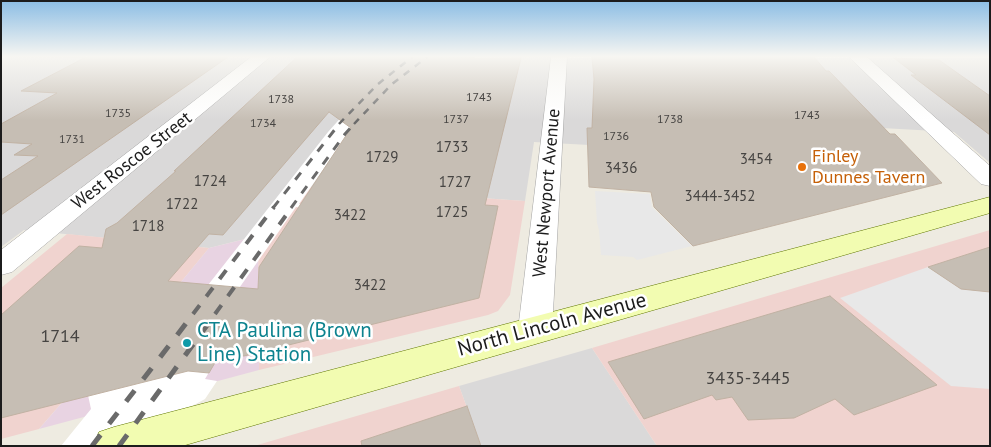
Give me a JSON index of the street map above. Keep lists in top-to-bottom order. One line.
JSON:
{"streets":{"main road":["North Lincoln Avenue"],"street":["West Roscoe Street","West Newport Avenue"]},"crossings":[["West Newport Avenue","North Lincoln Avenue"]],"places":["Finley Dunnes Tavern","CTA Paulina (Brown Line) Station"],"house_numbers":["1743","1738","1735","1743","1737","1738","1734","1736","1731","1733","1729","3454","3436","1724","1727","3444-3452","1722","1725","3422","1718","3422","1714","3435-3445"]}
